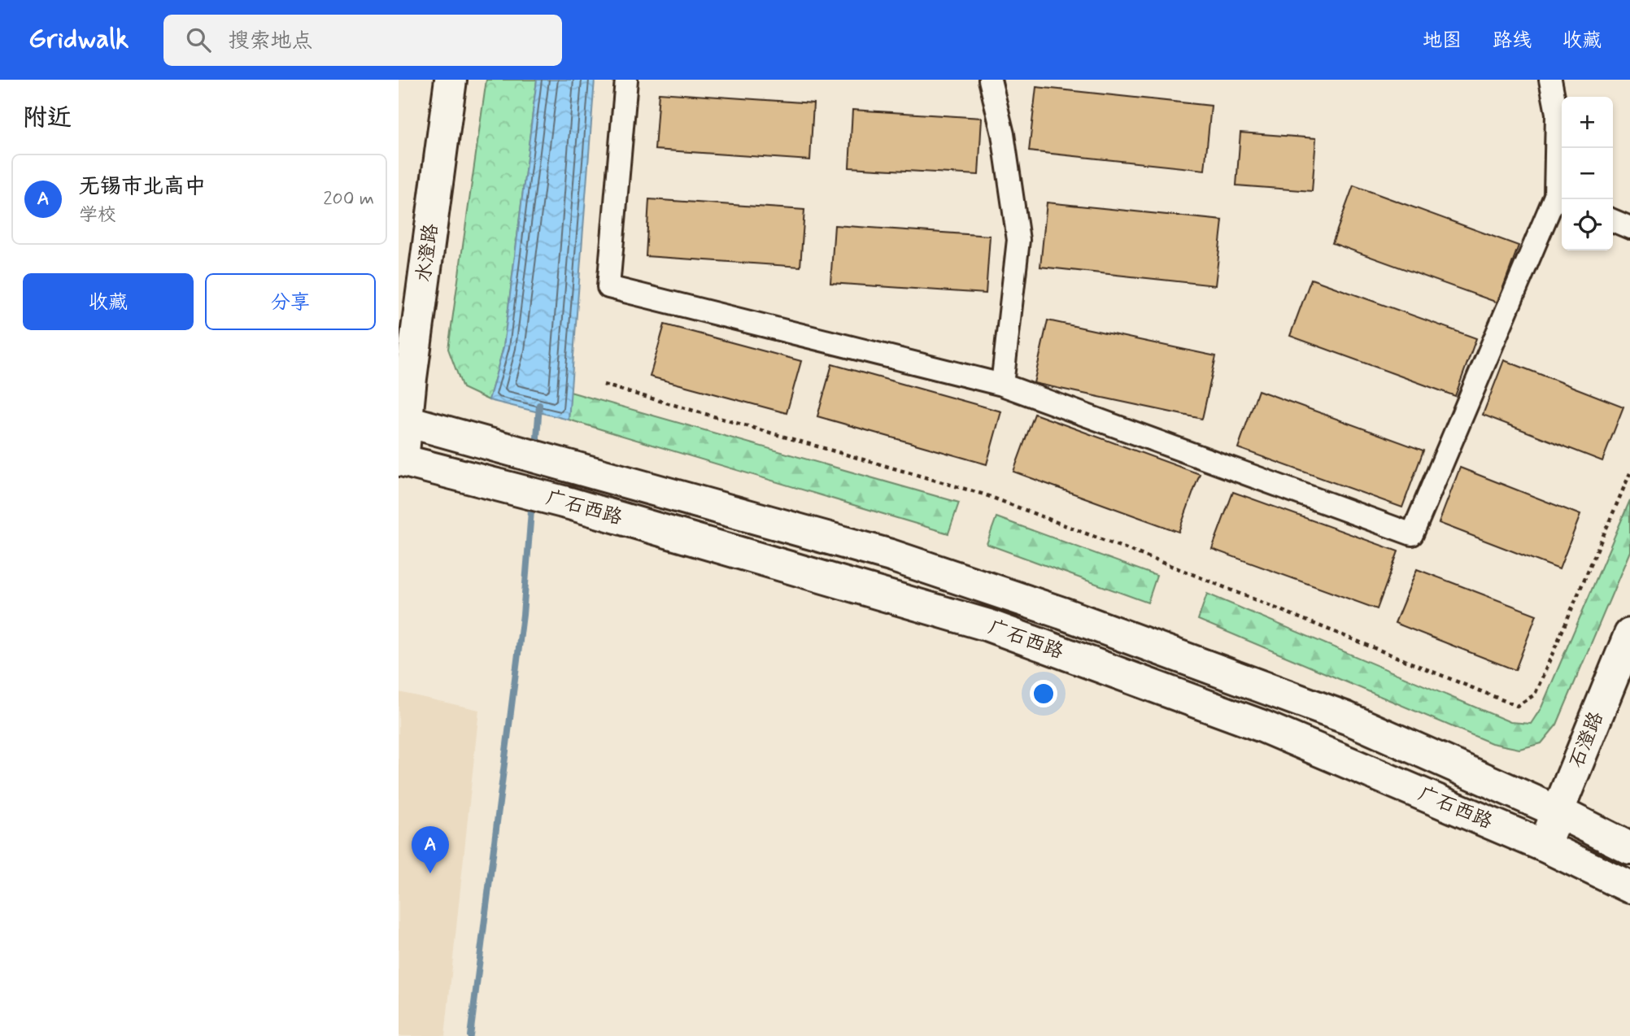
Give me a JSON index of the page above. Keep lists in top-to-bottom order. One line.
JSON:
{"streets":{"main road":["水澄路","广石西路","石澄路"]},"crossings":[["水澄路","广石西路"],["广石西路","石澄路"]],"page":{"header":"Gridwalk","search":"搜索地点","nav":["地图","路线","收藏"],"heading":"附近","map_buttons":["+","−"],"list":[{"mark":"A","name":"无锡市北高中","note":"学校","value":"200 m"}],"buttons":["收藏","分享"],"pins":"A"}}
